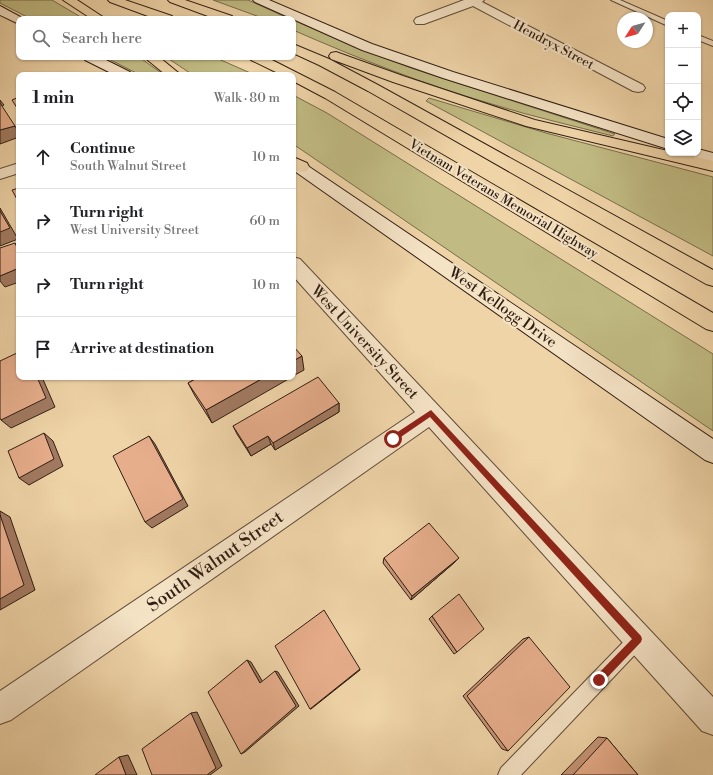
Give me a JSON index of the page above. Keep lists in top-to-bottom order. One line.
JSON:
{"streets":{"highway":["Vietnam Veterans Memorial Highway"],"main road":["Hendryx Street","West Kellogg Drive","West University Street","South Walnut Street"]},"crossings":[["West University Street","South Walnut Street"]],"north":"bottom left","page":{"map_buttons":["+","−"],"search":"Search here","heading":["1 min","Walk · 80 m"],"list":[["Continue","South Walnut Street","10 m"],["Turn right","West University Street","60 m"],["Turn right","10 m"],"Arrive at destination"]}}
